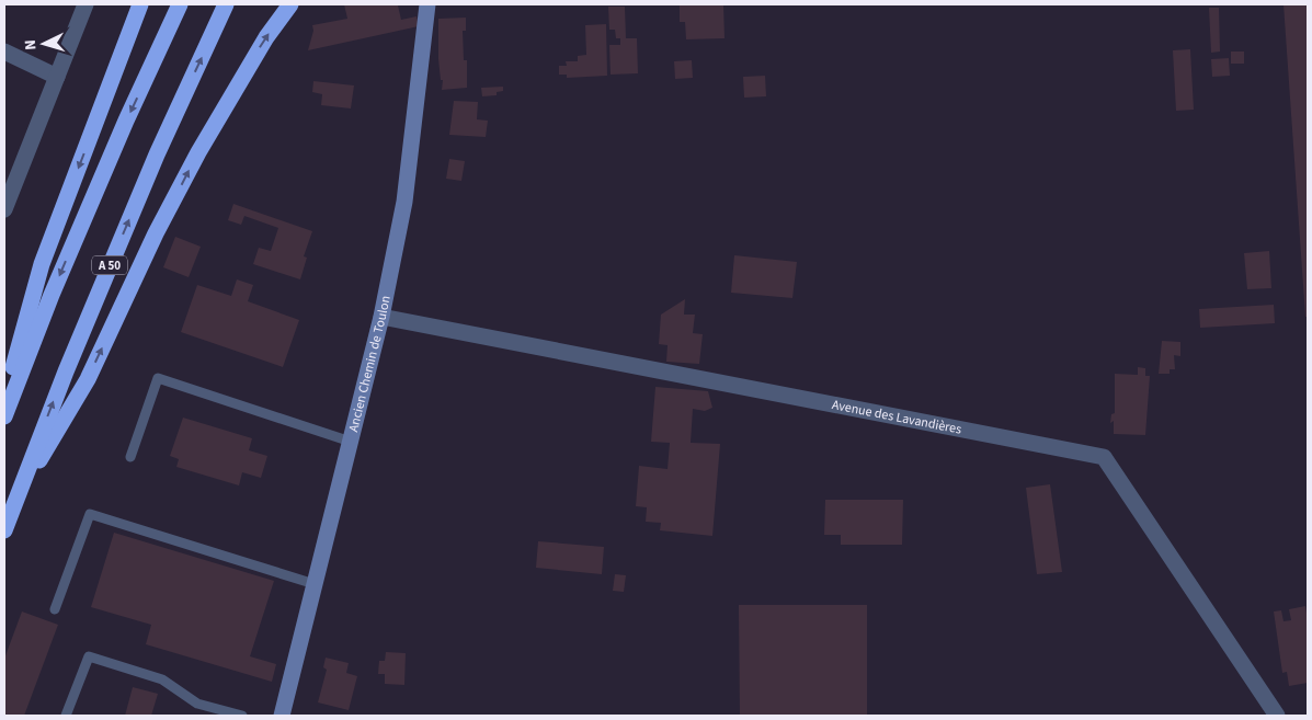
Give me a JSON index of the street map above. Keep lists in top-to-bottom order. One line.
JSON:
{"streets":{"highway":["A 50"],"main road":["Ancien Chemin de Toulon"],"street":["Avenue des Lavandières"]},"crossings":[["Ancien Chemin de Toulon","Avenue des Lavandières"]],"north":"left"}
